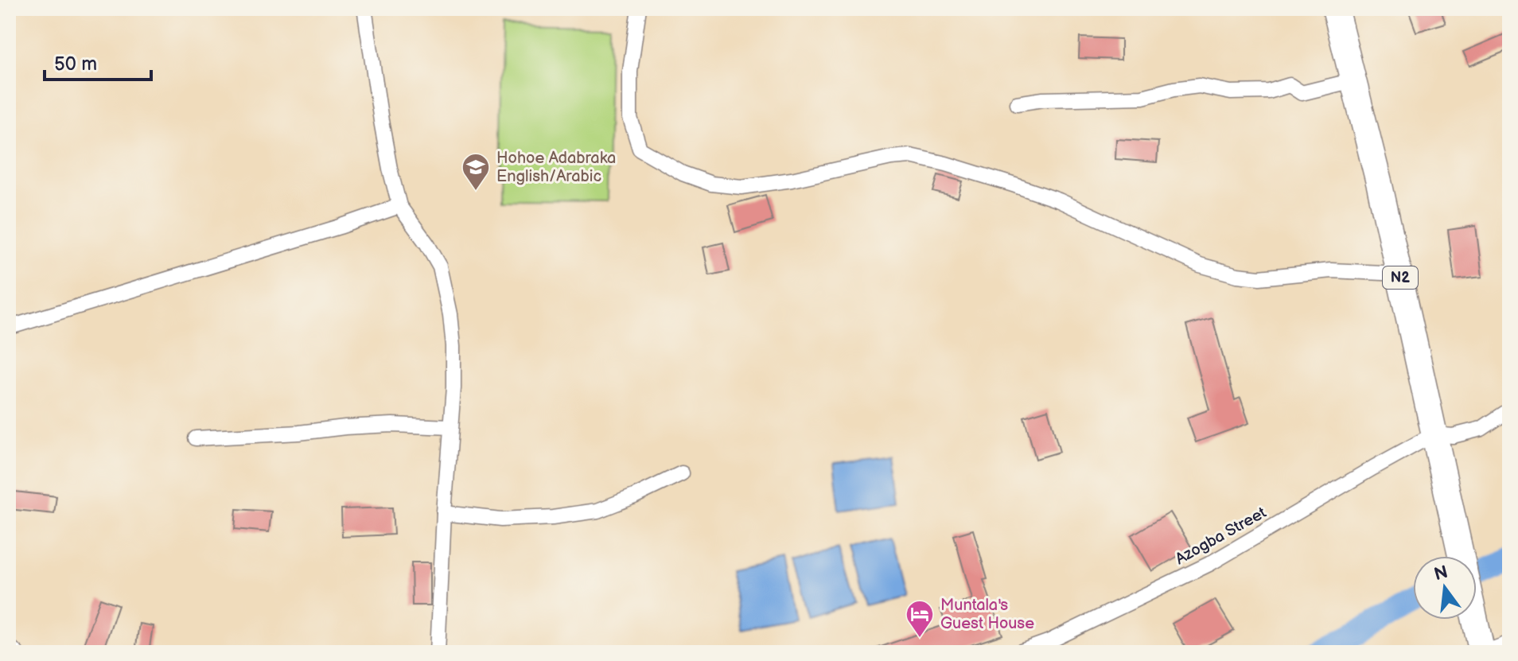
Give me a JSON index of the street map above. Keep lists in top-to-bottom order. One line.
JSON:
{"streets":{"highway":["N2"],"street":["Azogba Street"]},"crossings":[["N2","Azogba Street"]],"places":{"school or university":["Hohoe Adabraka English/Arabic"],"hotel":["Muntala's Guest House"]},"scale_bar":"50 m","north":"top"}
